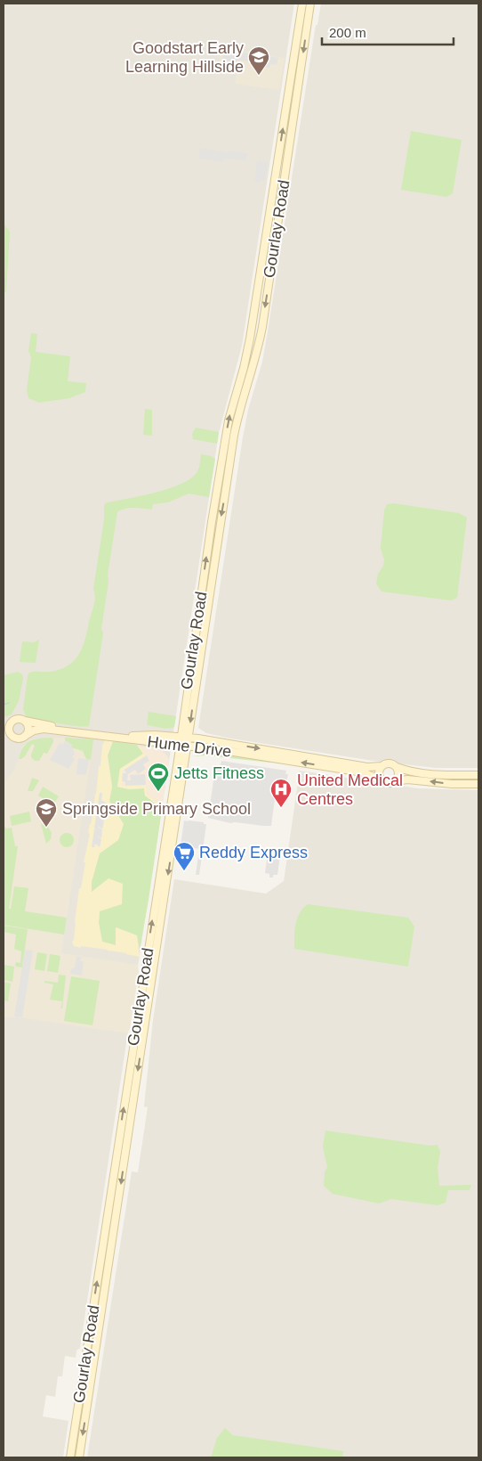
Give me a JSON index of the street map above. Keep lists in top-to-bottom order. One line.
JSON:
{"streets":{"main road":["Gourlay Road","Hume Drive"]},"crossings":[["Gourlay Road","Hume Drive"]],"places":{"school or university":["Goodstart Early Learning Hillside","Springside Primary School"],"sports":["Jetts Fitness"],"hospital":["United Medical Centres"],"supermarket":["Reddy Express"]},"scale_bar":"200 m"}
